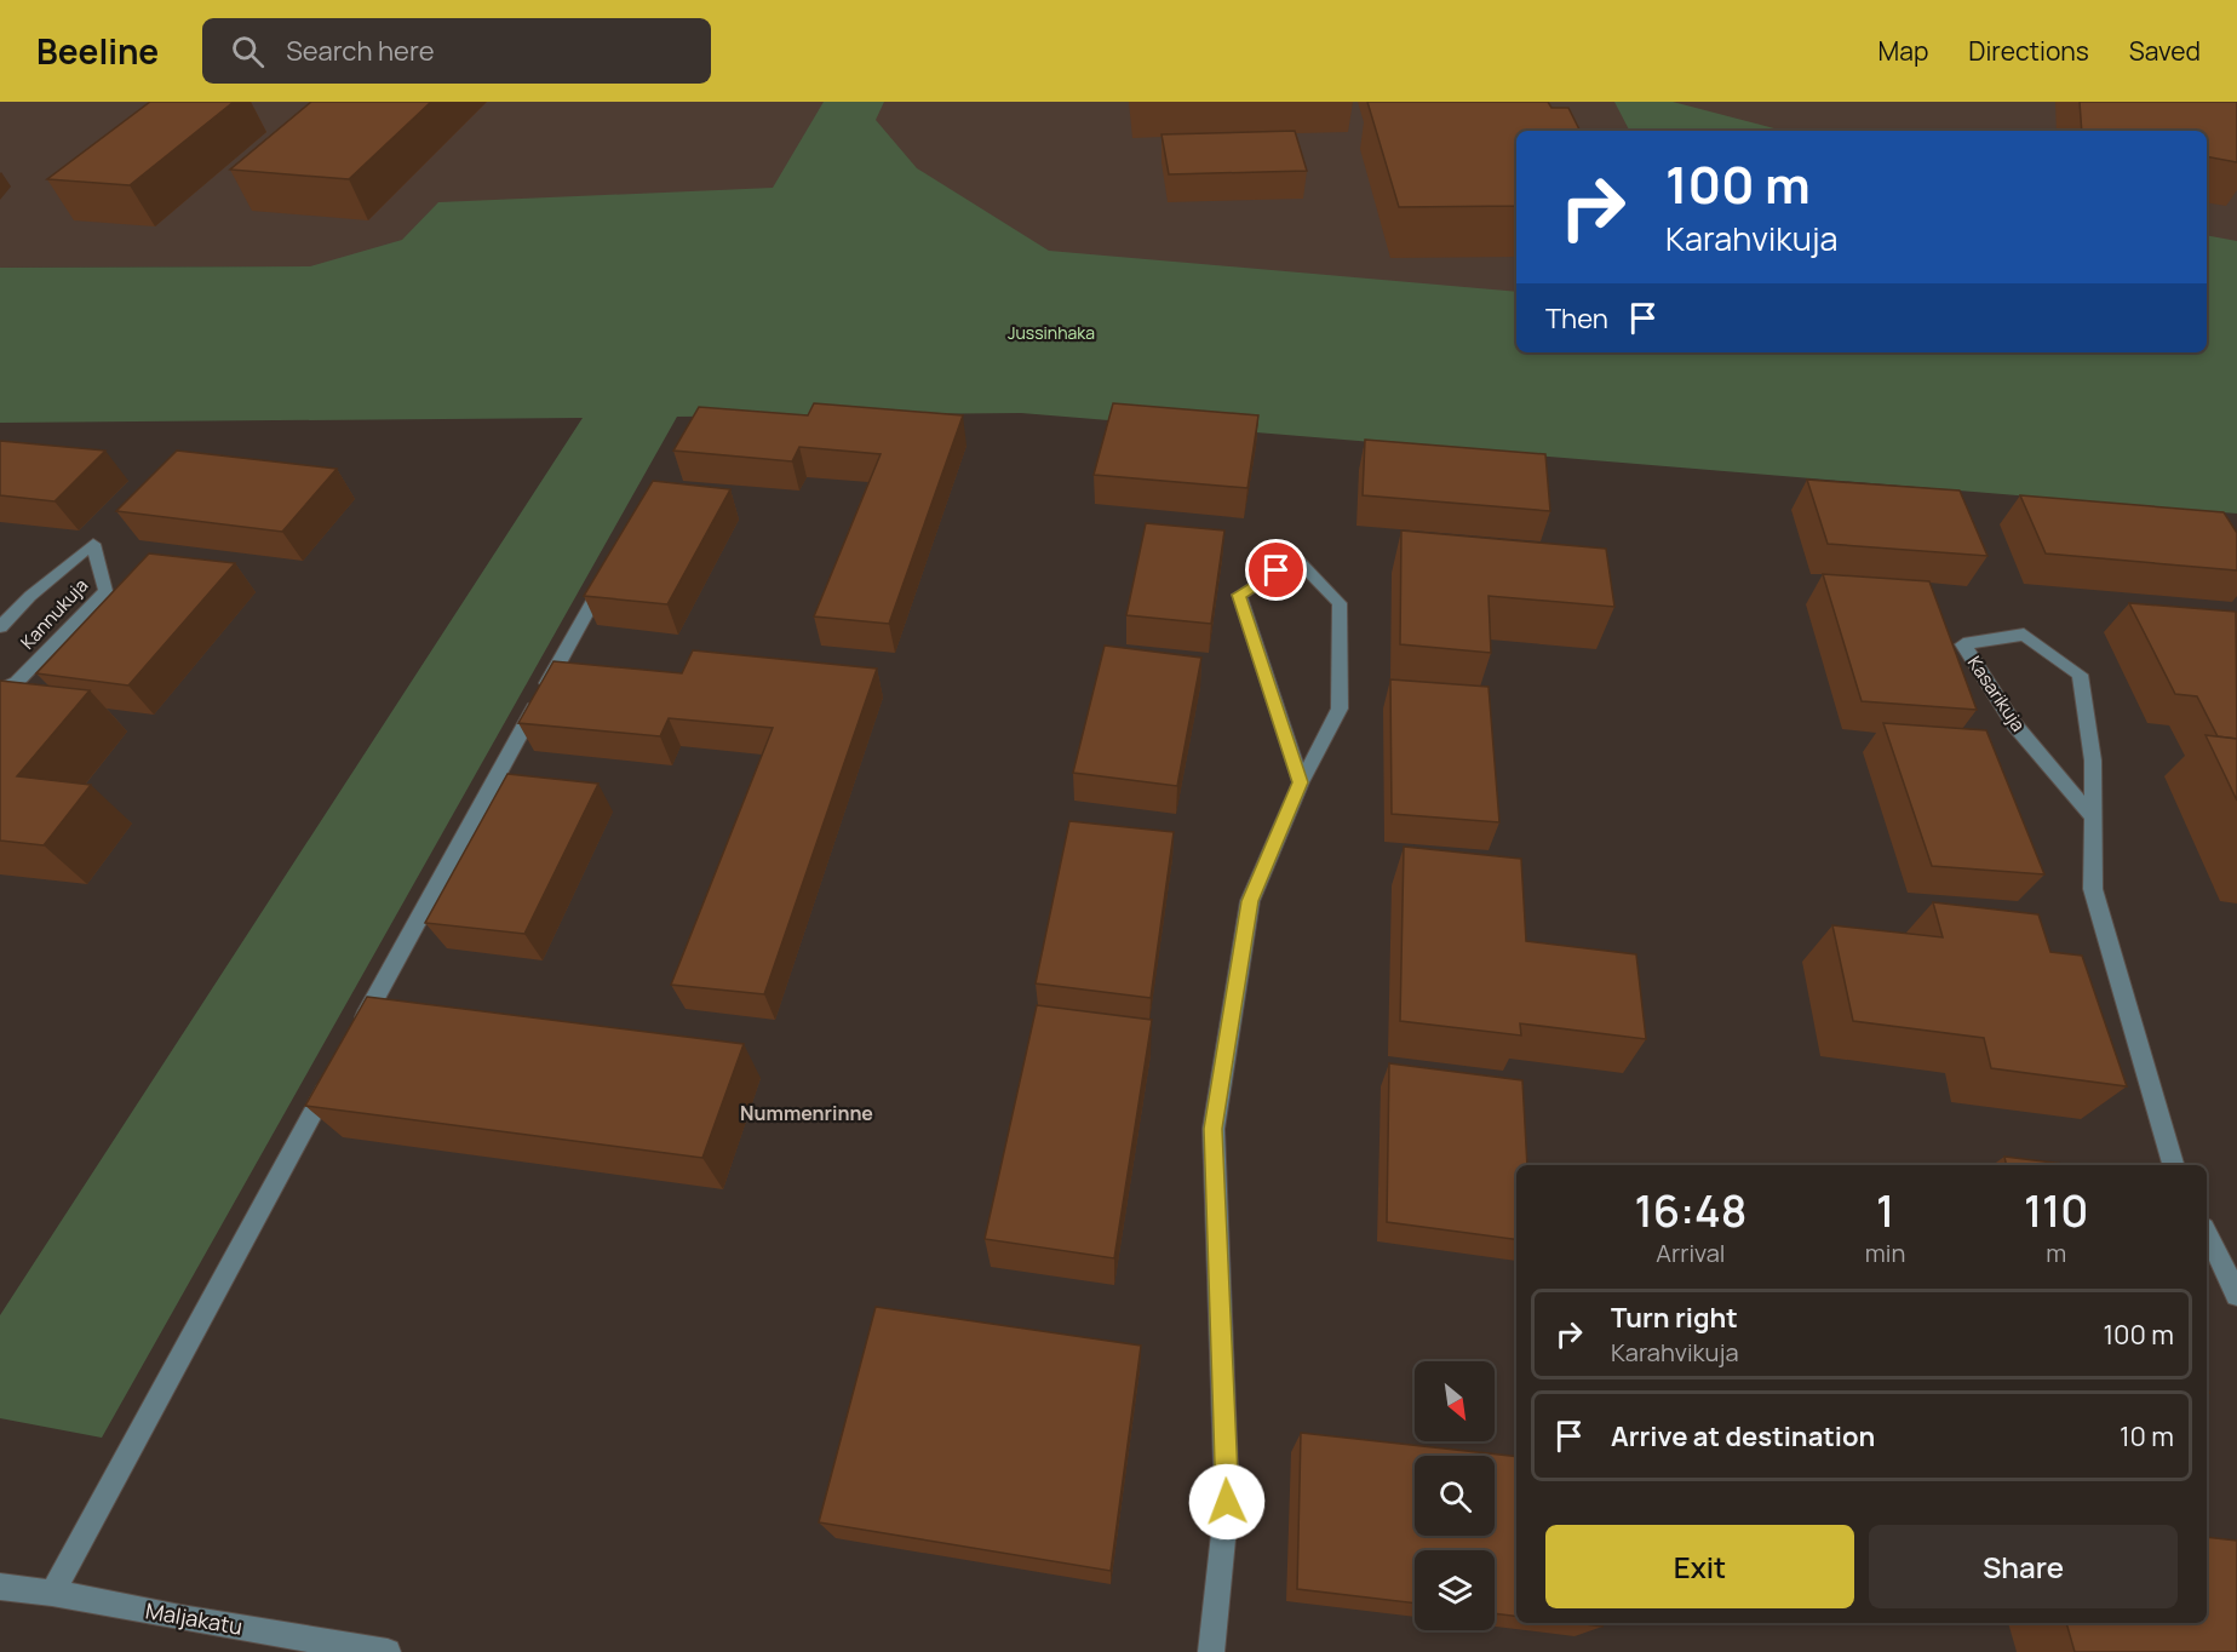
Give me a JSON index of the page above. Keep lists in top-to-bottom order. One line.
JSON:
{"streets":{"street":["Kannukuja","Kasarikuja","Maljakatu"]},"districts":["Nummenrinne"],"parks":["Jussinhaka"],"north":"bottom right","page":{"header":"Beeline","search":"Search here","nav":["Map","Directions","Saved"],"turn":["100 m","Karahvikuja"],"then":"Then","eta":["16:48","Arrival","1","min","110","m"],"list":[{"name":"Turn right","note":"Karahvikuja","value":"100 m"},{"name":"Arrive at destination","value":"10 m"}],"buttons":["Exit","Share"]}}
